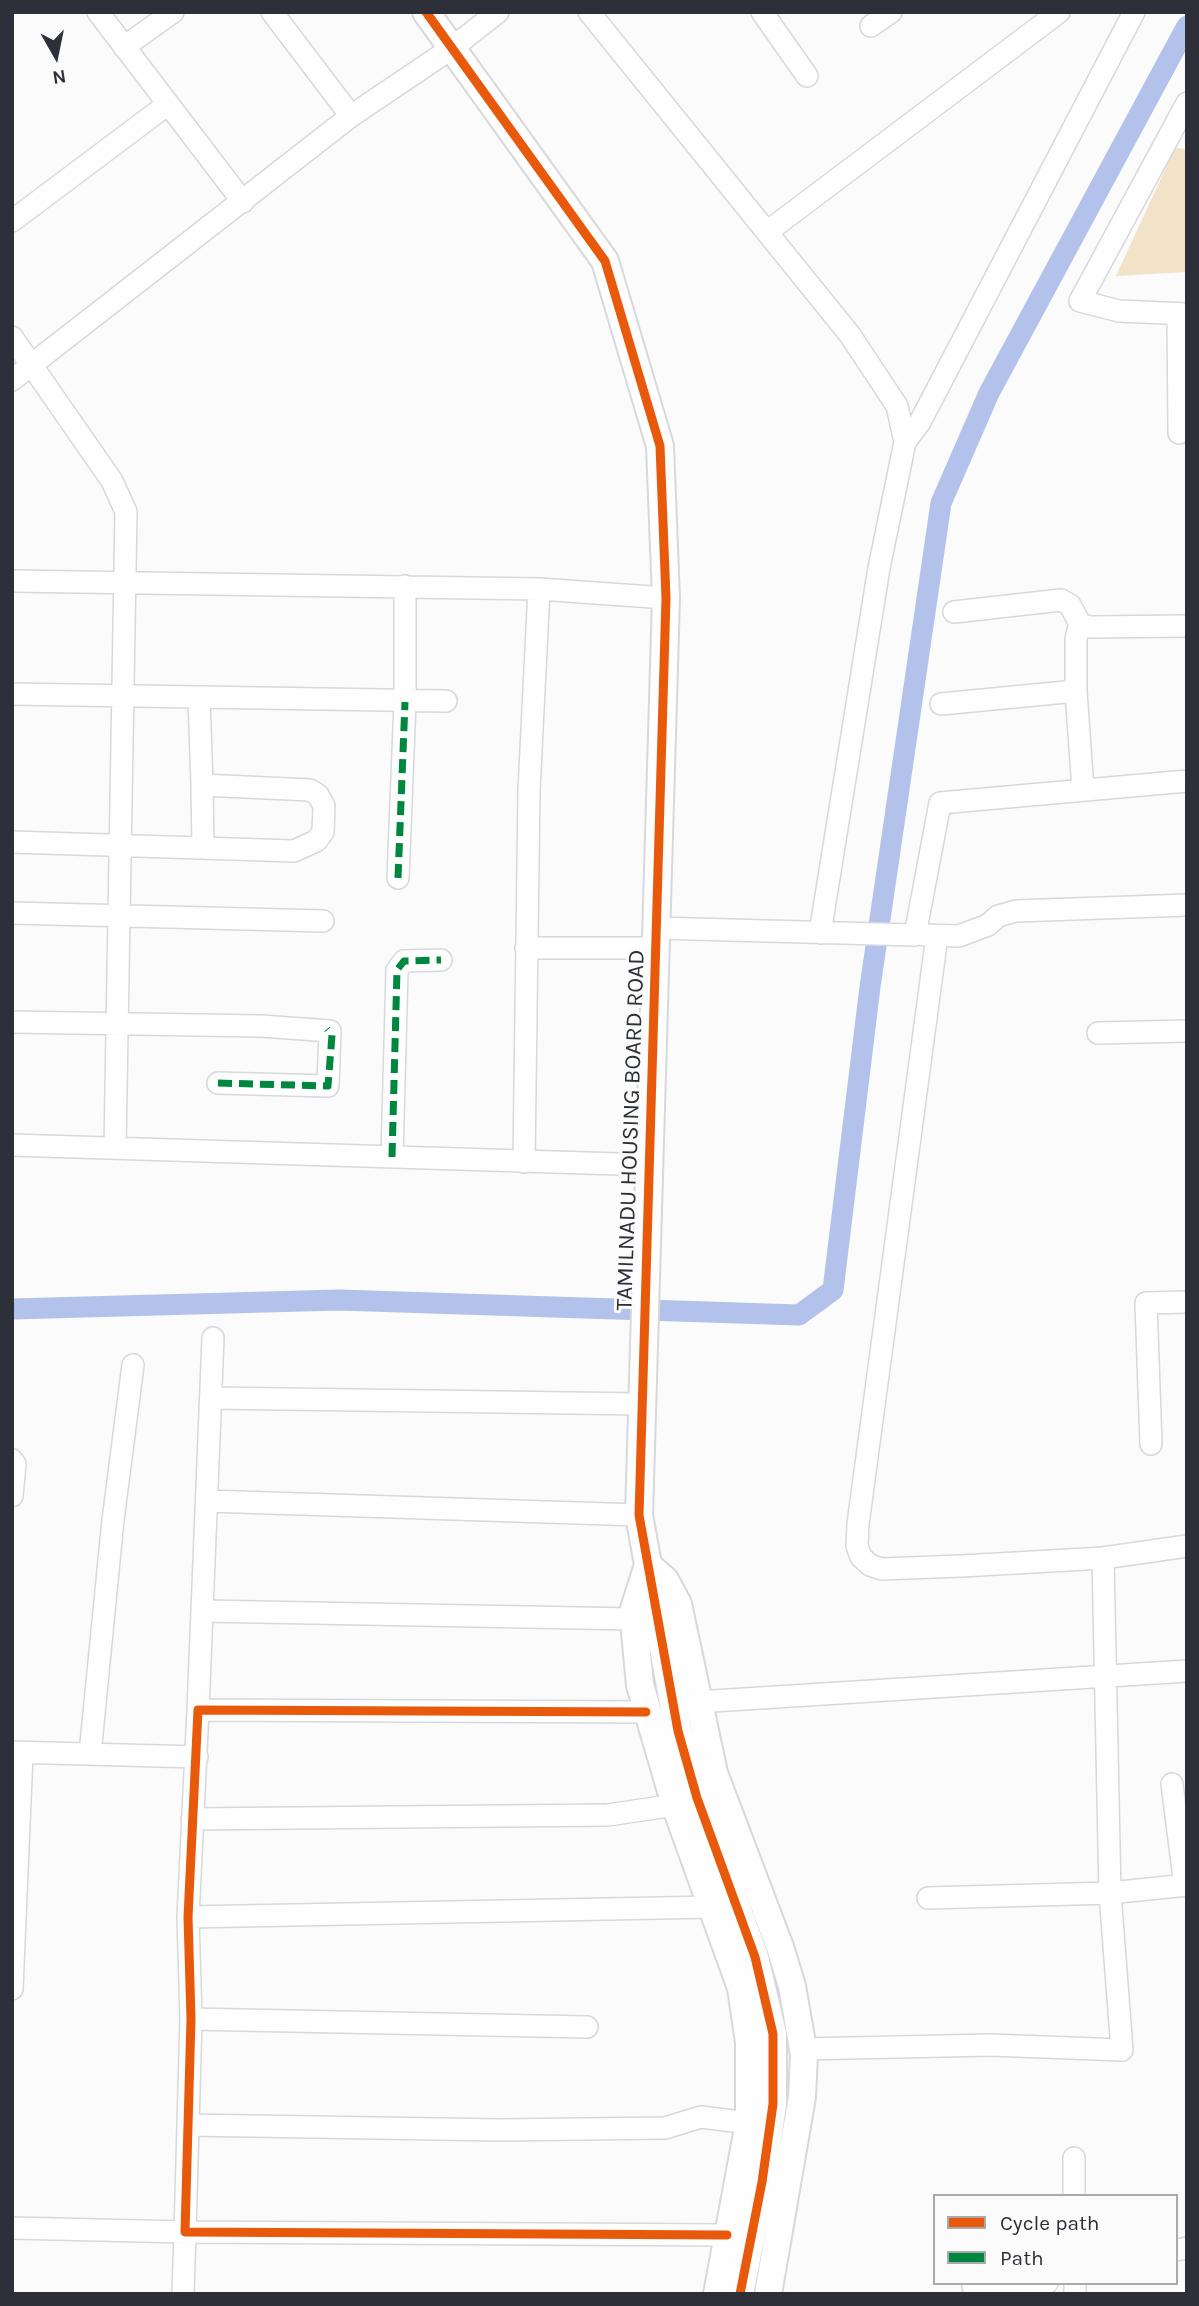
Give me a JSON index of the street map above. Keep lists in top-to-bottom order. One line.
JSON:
{"streets":{"street":["TAMILNADU HOUSING BOARD ROAD"]},"legend":["Cycle path","Path"],"north":"bottom"}
